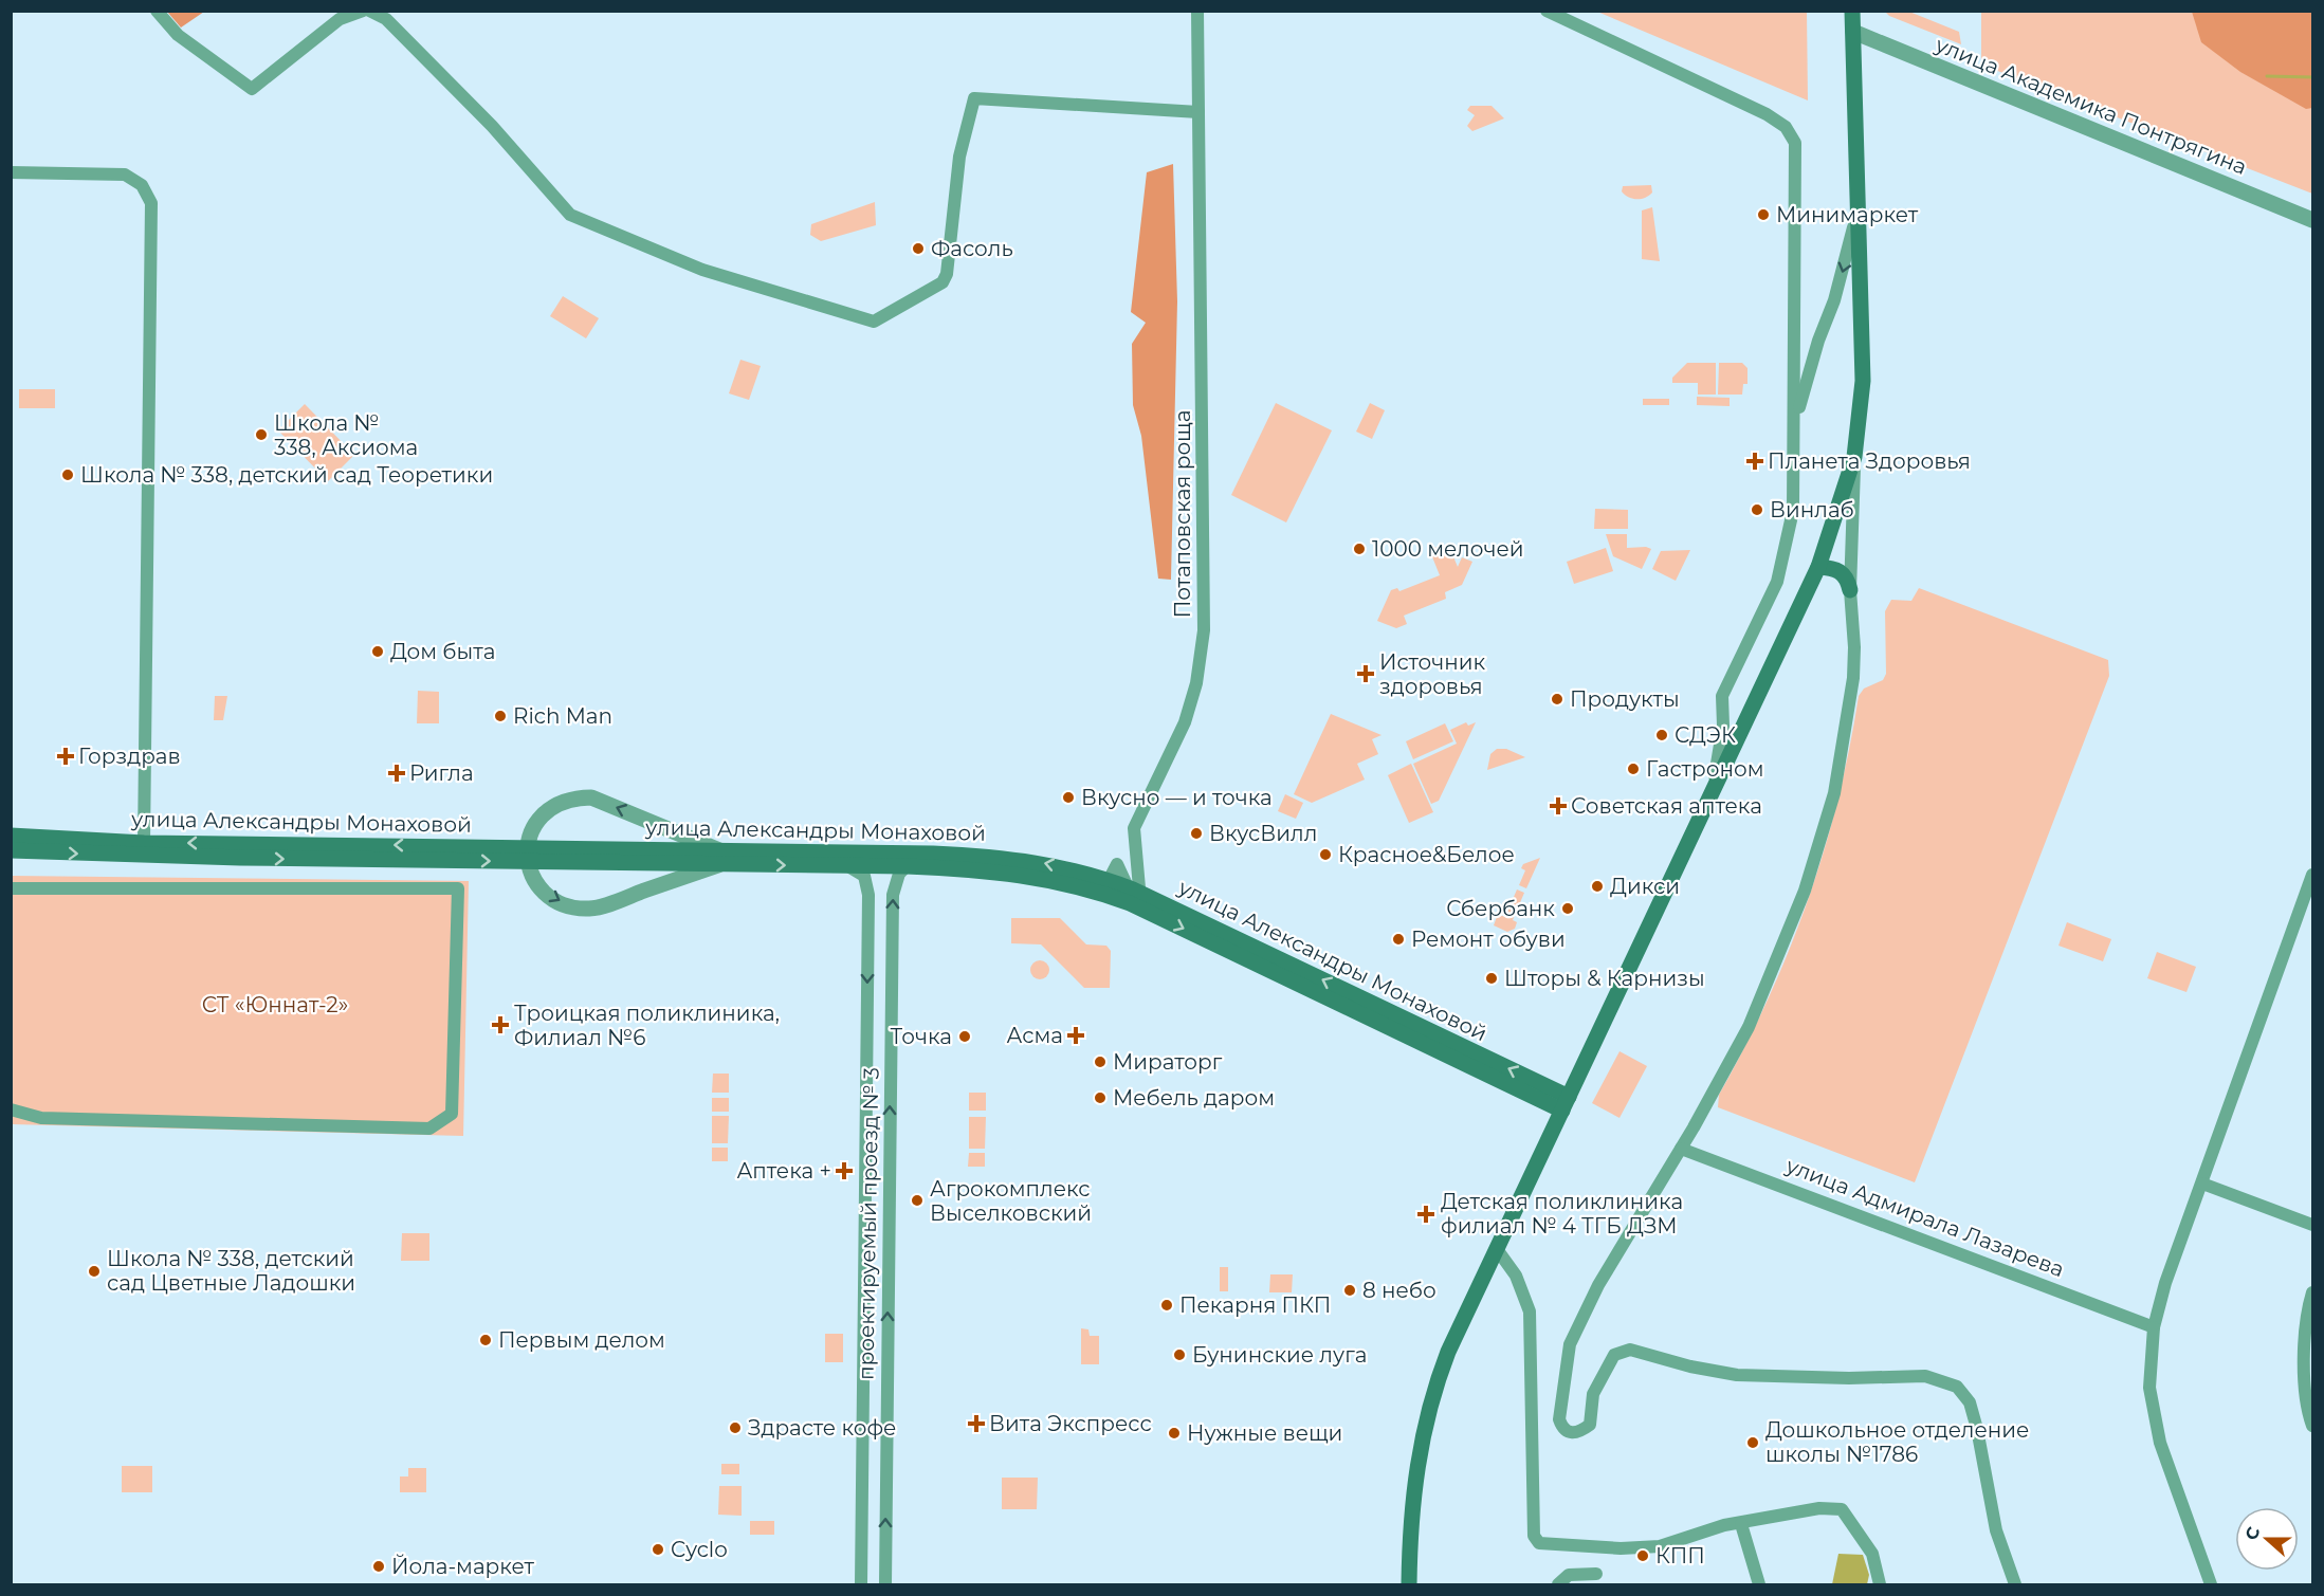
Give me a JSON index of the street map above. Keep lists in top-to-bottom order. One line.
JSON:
{"streets":{"main road":["улица Александры Монаховой"],"street":["улица Академика Понтрягина","Потаповская роща","улица Адмирала Лазарева","проектируемый проезд № 3"]},"crossings":[["Потаповская роща","улица Александры Монаховой"],["улица Александры Монаховой","проектируемый проезд № 3"]],"parks":["СТ «Юннат-2»"],"places":{"other":["Минимаркет","Фасоль","Школа № 338, Аксиома","Школа № 338, детский сад Теоретики","Винлаб","1000 мелочей","Дом быта","Продукты","Rich Man","СДЭК","Гастроном","Вкусно — и точка","ВкусВилл","Красное&Белое","Дикси","Сбербанк","Ремонт обуви","Шторы & Карнизы","Точка","Мираторг","Мебель даром","Агрокомплекс Выселковский","Школа № 338, детский сад Цветные Ладошки","8 небо","Пекарня ПКП","Первым делом","Бунинские луга","Здрасте кофе","Нужные вещи","Дошкольное отделение школы №1786","Cyclo","КПП","Йола-маркет"],"health":["Планета Здоровья","Источник здоровья","Горздрав","Ригла","Советская аптека","Троицкая поликлиника, Филиал №6","Асма","Аптека +","Детская поликлиника филиал № 4 ТГБ ДЗМ","Вита Экспресс"]},"north":"left"}
